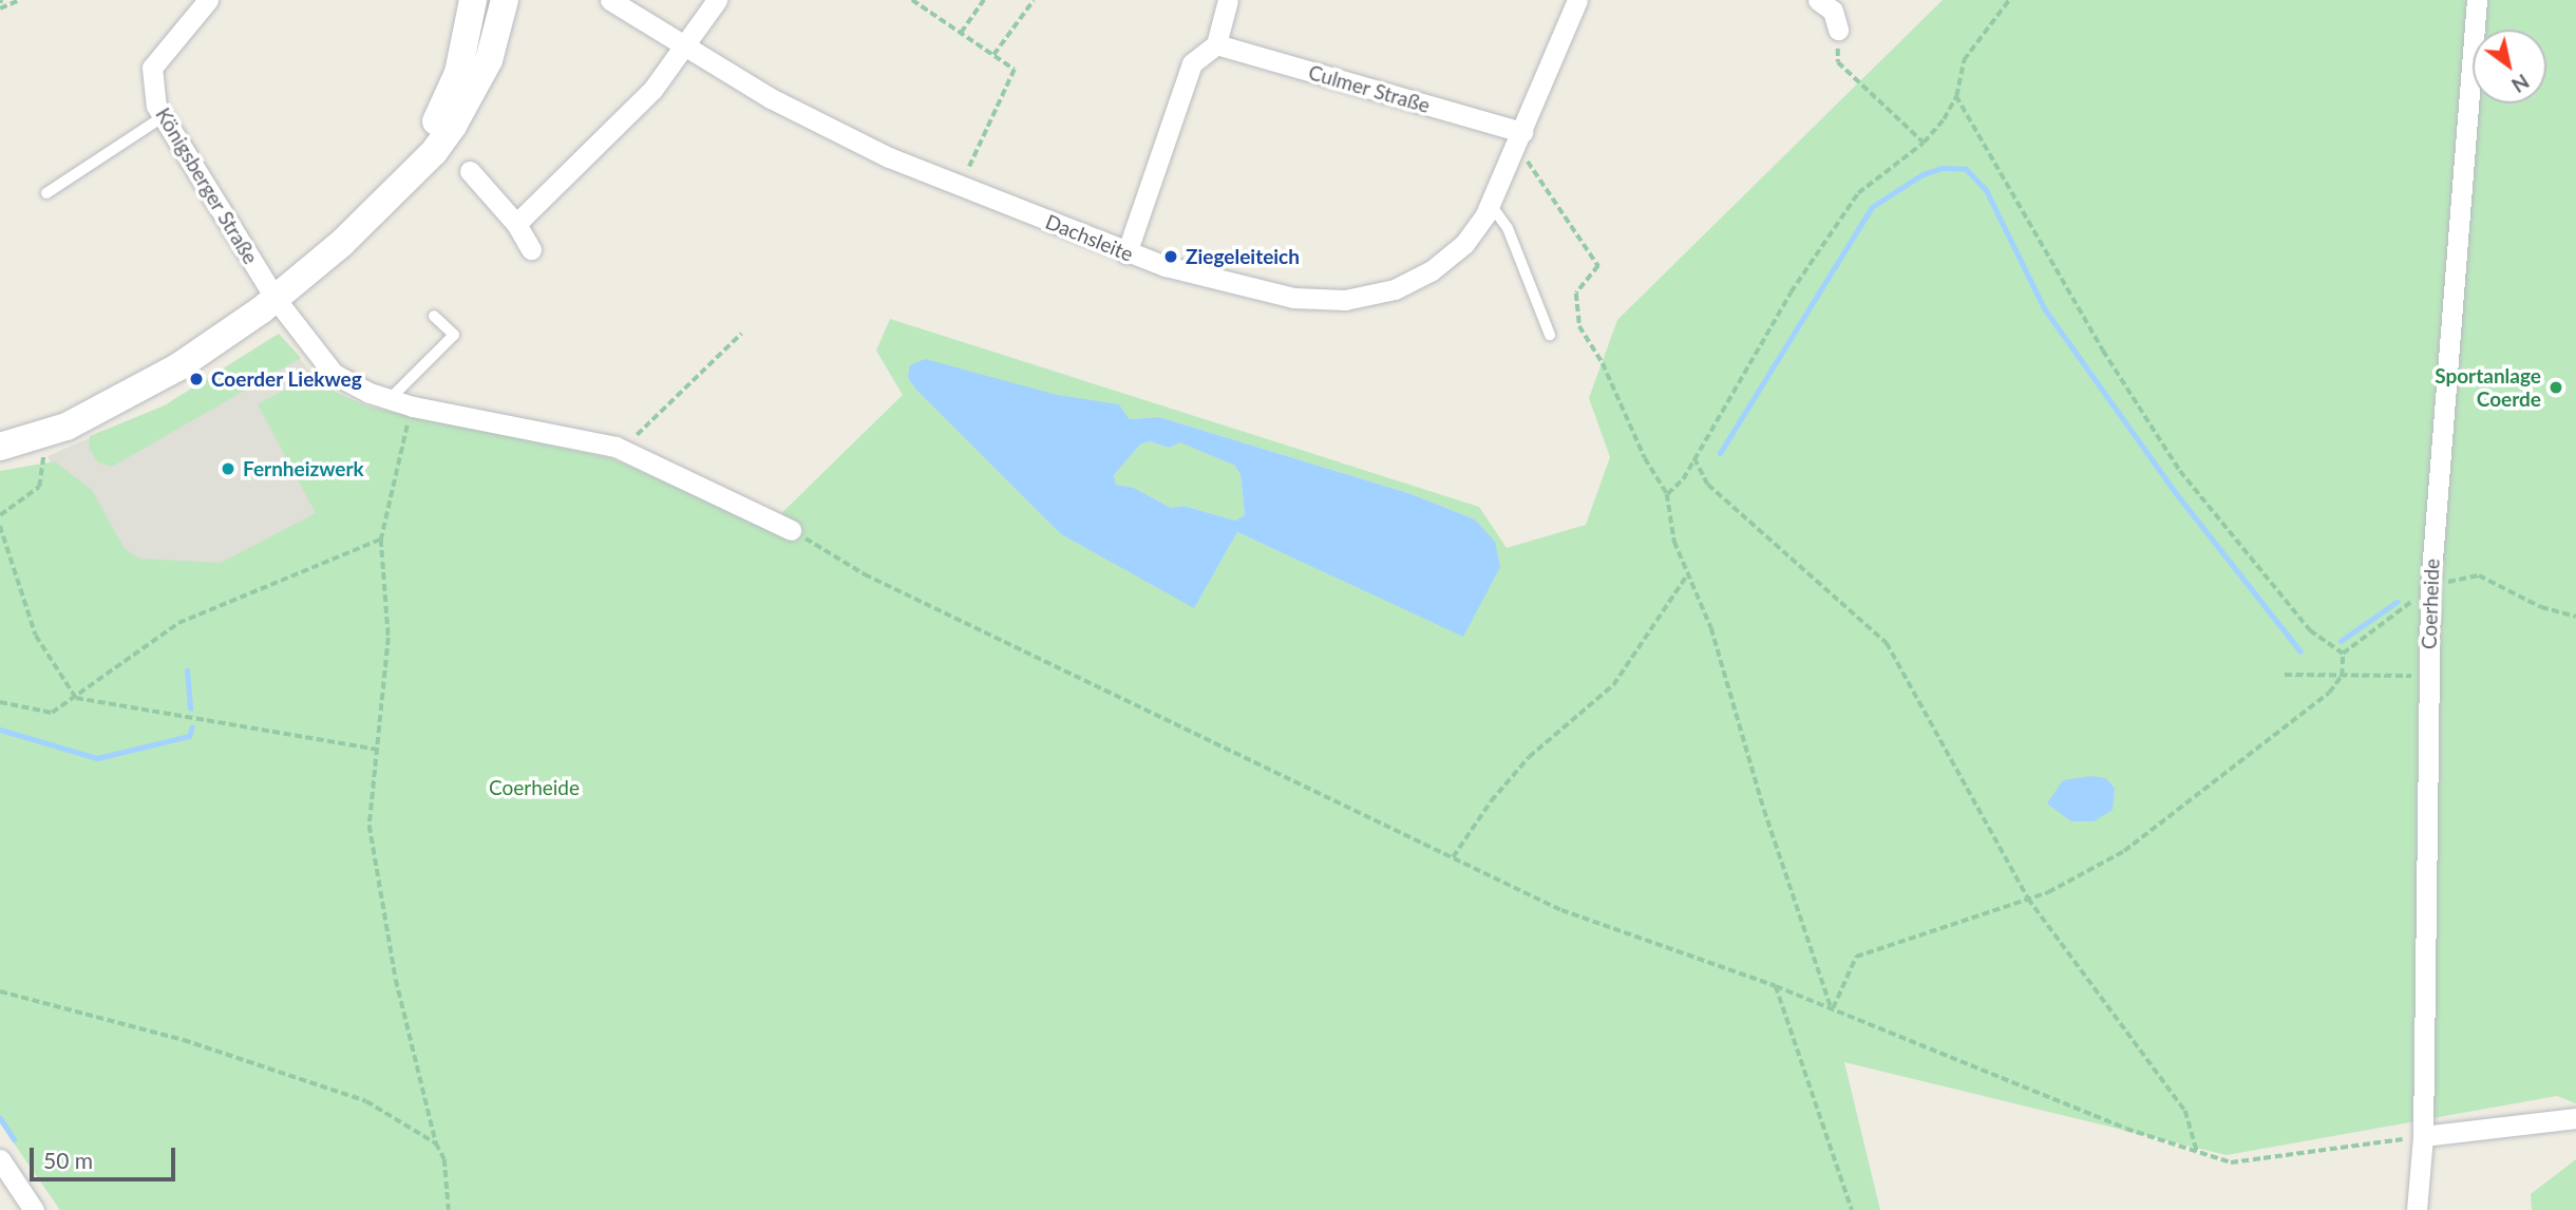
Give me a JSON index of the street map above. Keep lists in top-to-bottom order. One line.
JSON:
{"streets":{"street":["Culmer Straße","Königsberger Straße","Dachsleite","Coerheide"]},"crossings":[["Culmer Straße","Dachsleite"]],"parks":["Coerheide"],"places":["Ziegeleiteich","Coerder Liekweg","Sportanlage Coerde","Fernheizwerk"],"scale_bar":"50 m","north":"bottom right"}
